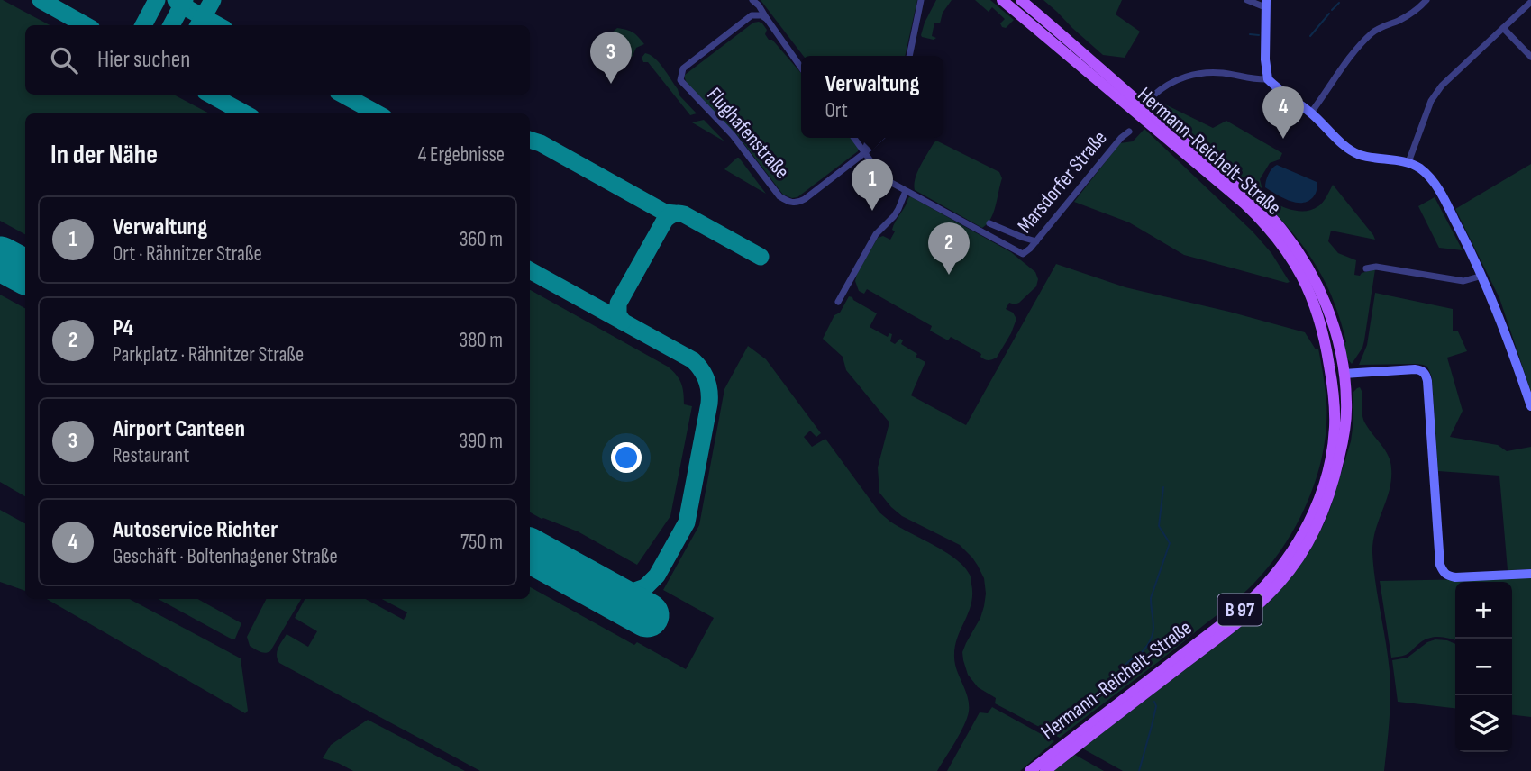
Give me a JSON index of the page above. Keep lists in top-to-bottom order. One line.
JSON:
{"streets":{"main road":["Hermann-Reichelt-Straße","B 97"],"street":["Flughafenstraße","Marsdorfer Straße"]},"page":{"search":"Hier suchen","pins":["3","4","1","2"],"popup":["Verwaltung","Ort"],"heading":["In der Nähe","4 Ergebnisse"],"list":[{"mark":"1","name":"Verwaltung","note":"Ort · Rähnitzer Straße","value":"360 m"},{"mark":"2","name":"P4","note":"Parkplatz · Rähnitzer Straße","value":"380 m"},{"mark":"3","name":"Airport Canteen","note":"Restaurant","value":"390 m"},{"mark":"4","name":"Autoservice Richter","note":"Geschäft · Boltenhagener Straße","value":"750 m"}],"map_buttons":["+","−"]}}
